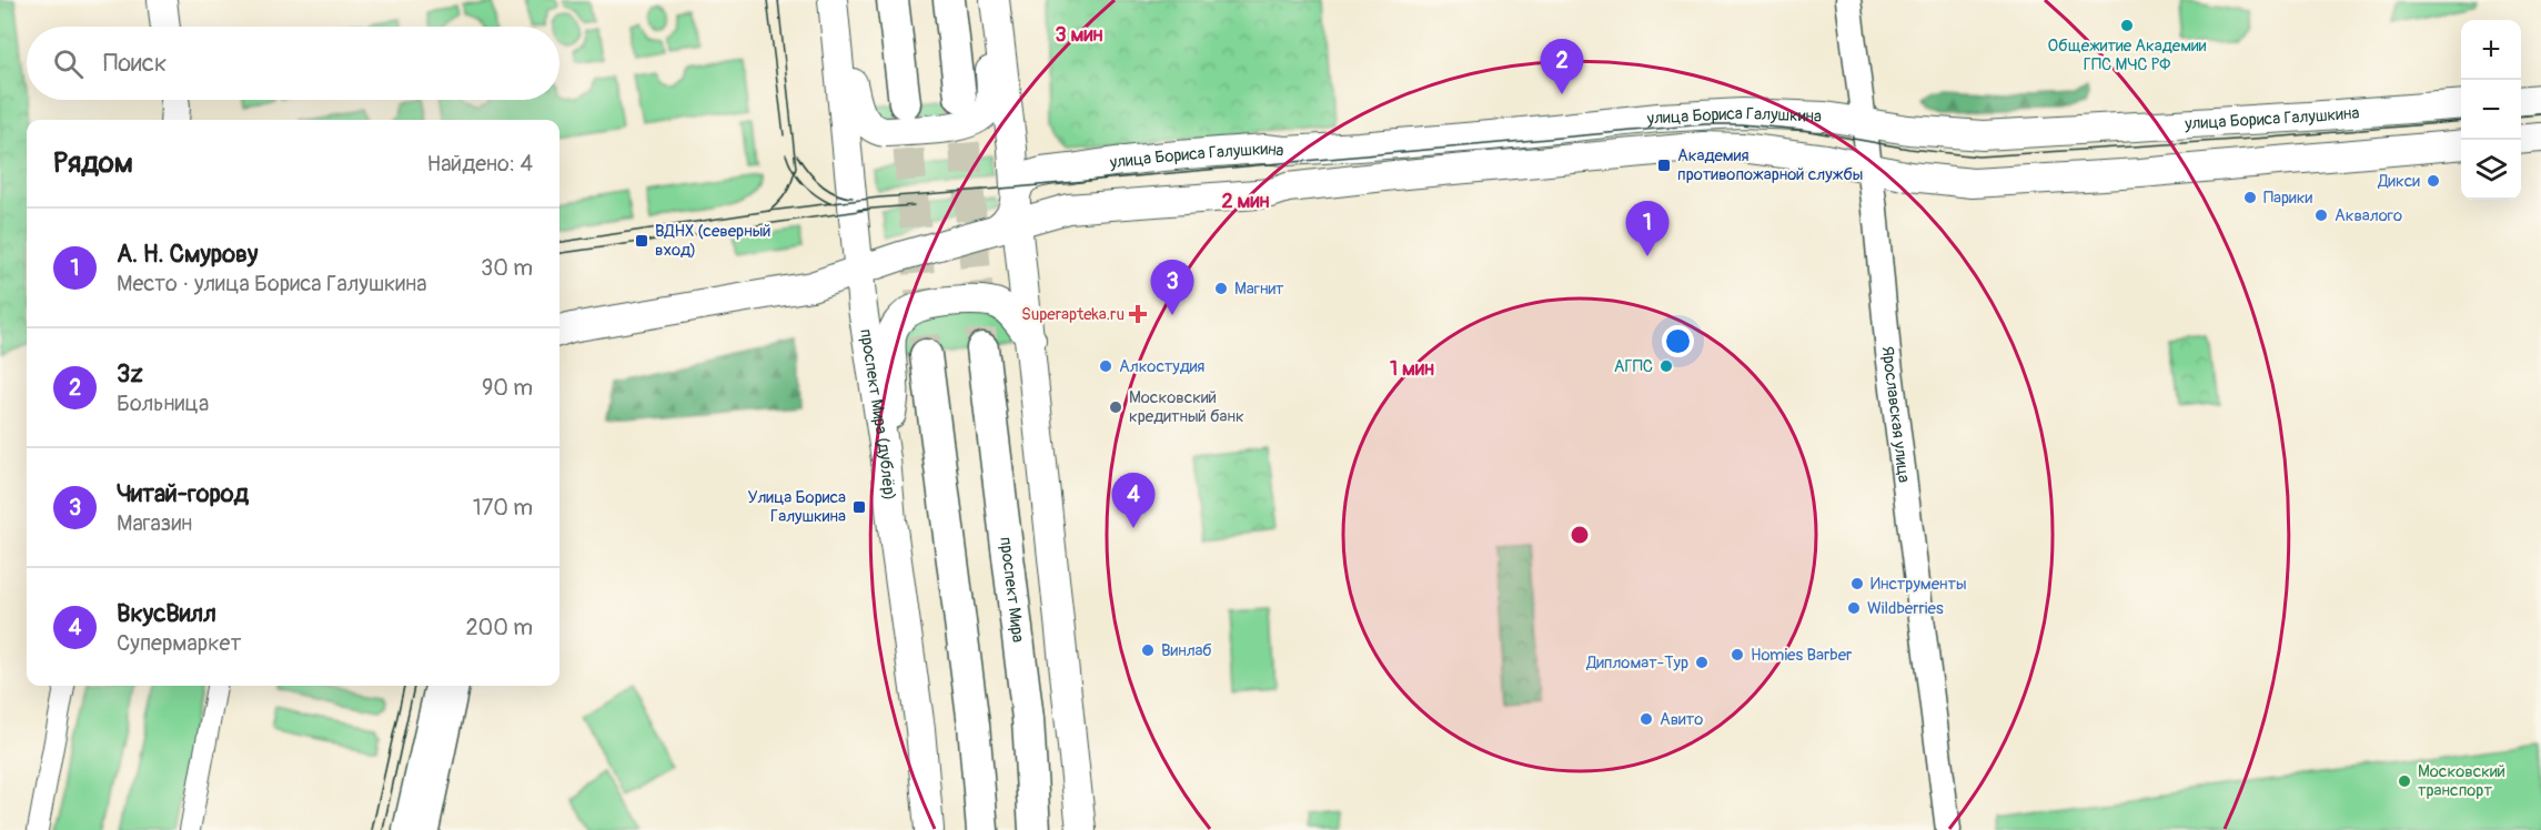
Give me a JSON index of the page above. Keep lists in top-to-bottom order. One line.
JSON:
{"streets":{"main road":["улица Бориса Галушкина","проспект Мира (дублёр)","проспект Мира"],"street":["Ярославская улица"]},"crossings":[["улица Бориса Галушкина","Ярославская улица"]],"places":{"other":["Общежитие Академии ГПС МЧС РФ","Дикси","Парики","Аквалого","Магнит","Алкостудия","АГПС","Московский кредитный банк","Инструменты","Wildberries","Винлаб","Homies Barber","Дипломат-Тур","Авито","Московский транспорт"],"transit":["Академия противопожарной службы","ВДНХ (северный вход)","Улица Бориса Галушкина"],"health":["Superapteka.ru"]},"page":{"map_buttons":["+","−"],"search":"Поиск","pins":["2","1","3","4"],"heading":["Рядом","Найдено: 4"],"list":[{"mark":"1","name":"А. Н. Смурову","note":"Место · улица Бориса Галушкина","value":"30 m"},{"mark":"2","name":"3z","note":"Больница","value":"90 m"},{"mark":"3","name":"Читай-город","note":"Магазин","value":"170 m"},{"mark":"4","name":"ВкусВилл","note":"Супермаркет","value":"200 m"}]},"rings":["3 мин","2 мин","1 мин"]}
